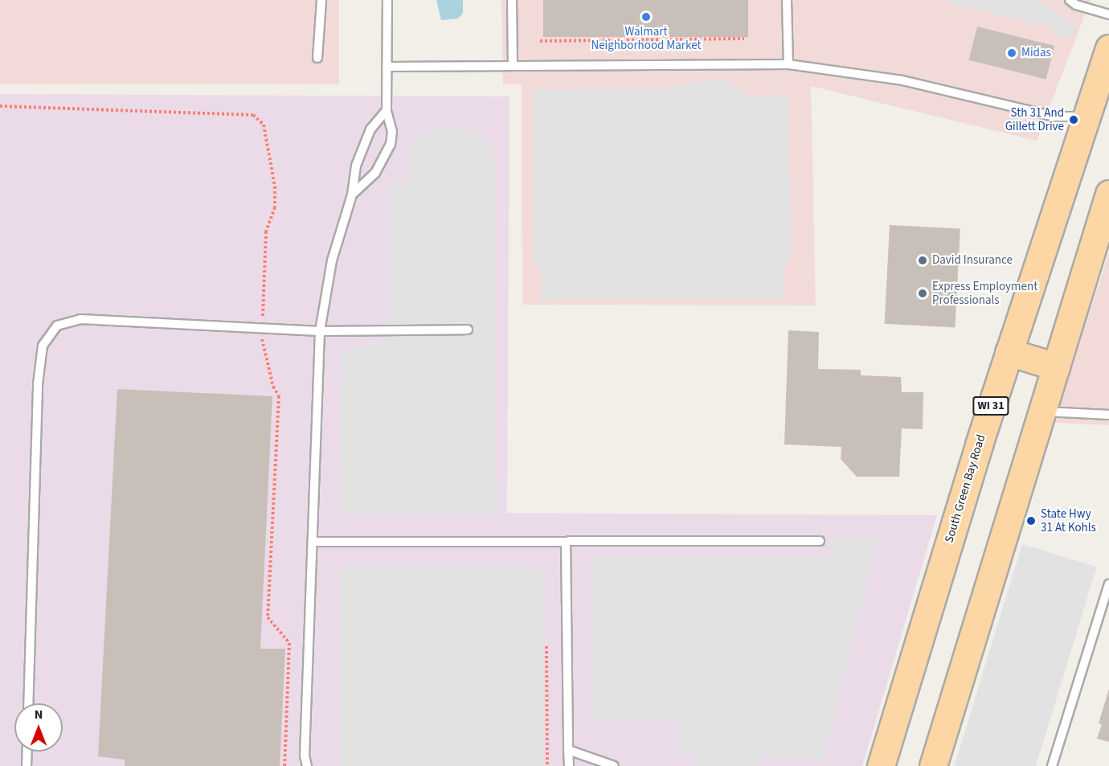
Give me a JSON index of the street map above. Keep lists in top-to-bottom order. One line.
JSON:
{"streets":{"main road":["WI 31","South Green Bay Road"]},"places":["Walmart Neighborhood Market","Midas","Sth 31 And Gillett Drive","David Insurance","Express Employment Professionals","State Hwy 31 At Kohls"],"north":"top"}
